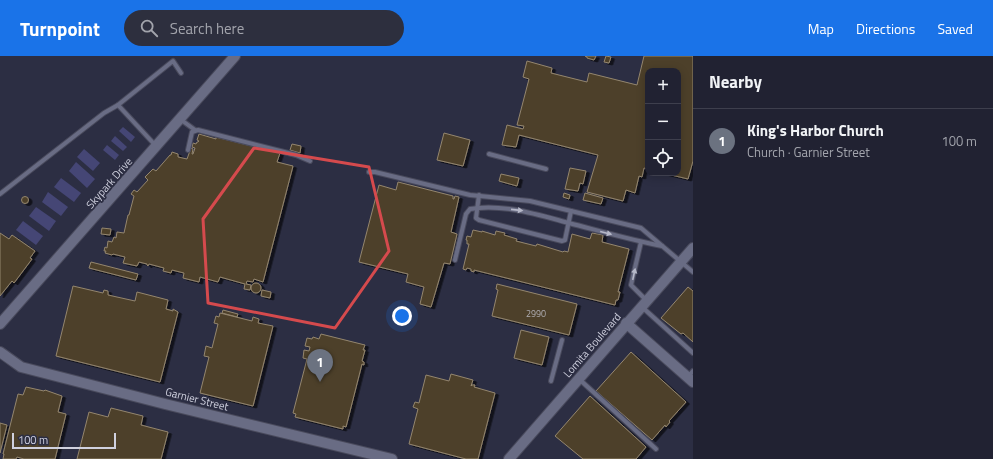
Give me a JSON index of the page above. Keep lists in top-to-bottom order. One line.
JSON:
{"streets":{"main road":["Skypark Drive","Lomita Boulevard","Garnier Street"]},"house_numbers":["2990"],"scale_bar":"100 m","page":{"header":"Turnpoint","search":"Search here","nav":["Map","Directions","Saved"],"heading":"Nearby","map_buttons":["+","−"],"list":[{"mark":"1","name":"King's Harbor Church","note":"Church · Garnier Street","value":"100 m"}],"pins":"1","scale":"100 m"}}
